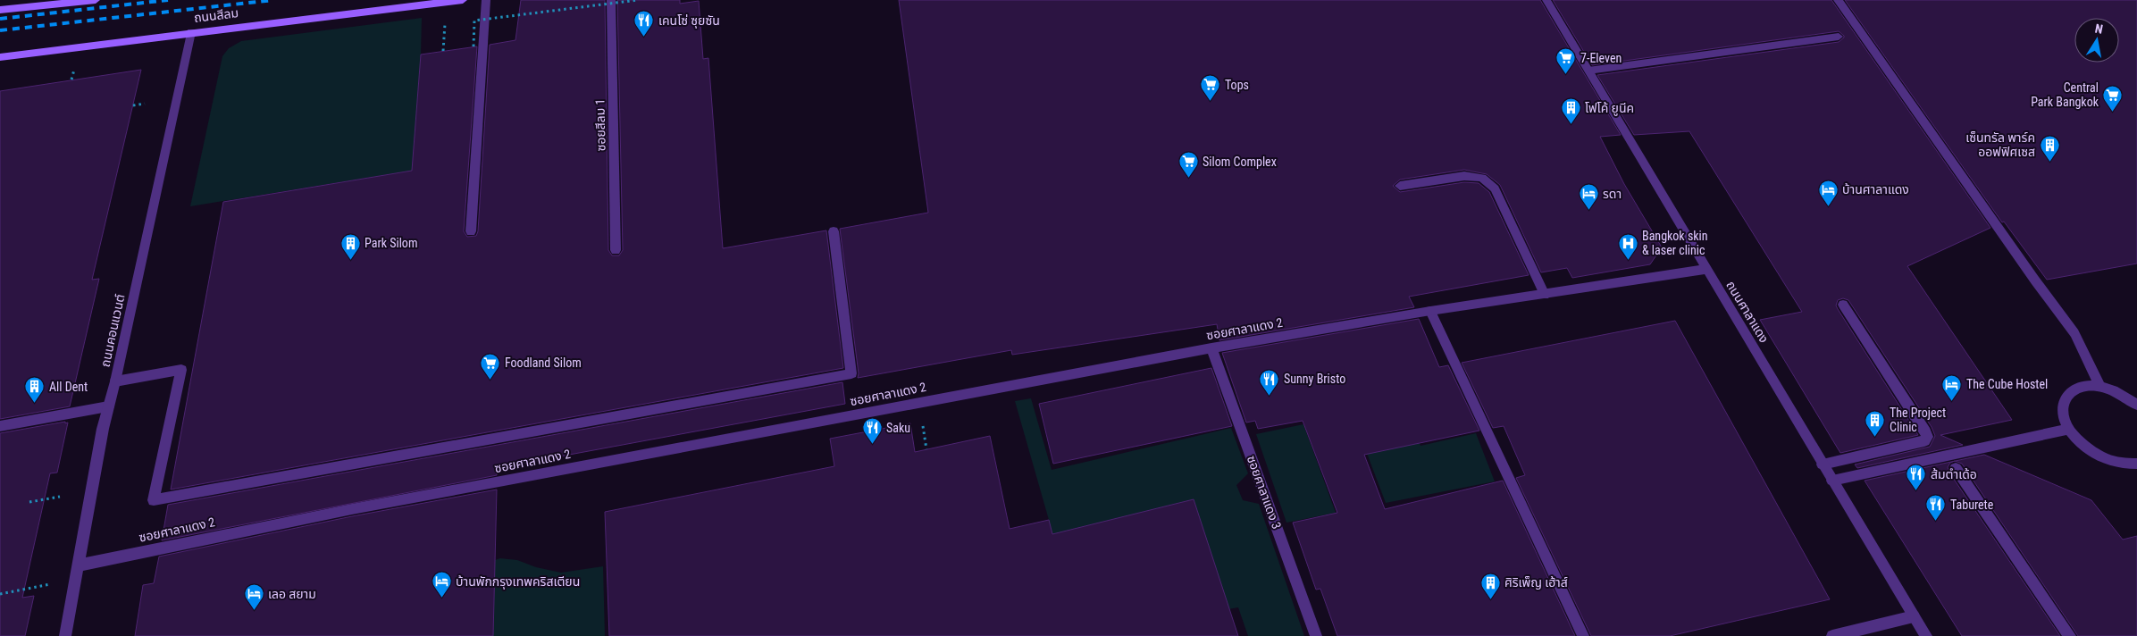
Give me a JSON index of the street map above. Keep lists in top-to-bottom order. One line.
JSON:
{"streets":{"main road":["ถนนสีลม"],"street":["ซอยสีลม 1","ถนนศาลาแดง","ซอยศาลาแดง 2","ถนนคอนแวนต์","ซอยศาลาแดง 3"]},"crossings":[["ถนนสีลม","ถนนคอนแวนต์"],["ถนนศาลาแดง","ซอยศาลาแดง 2"],["ซอยศาลาแดง 2","ถนนคอนแวนต์"],["ซอยศาลาแดง 2","ซอยศาลาแดง 3"]],"places":{"restaurant":["เคนโซ่ ซุยซัน","Sunny Bristo","Saku","ส้มตำเด้อ","Taburete"],"supermarket":["7-Eleven","Tops","Central Park Bangkok","Silom Complex","Foodland Silom"],"building":["โฟโค้ ยูนีค","เซ็นทรัล พาร์ค ออฟฟิศเซส","Park Silom","All Dent","The Project Clinic","ศิริเพ็ญ เฮ้าส์"],"hotel":["บ้านศาลาแดง","รดา","The Cube Hostel","บ้านพักกรุงเทพคริสเตียน","เลอ สยาม"],"hospital":["Bangkok skin & laser clinic"]},"north":"top"}
